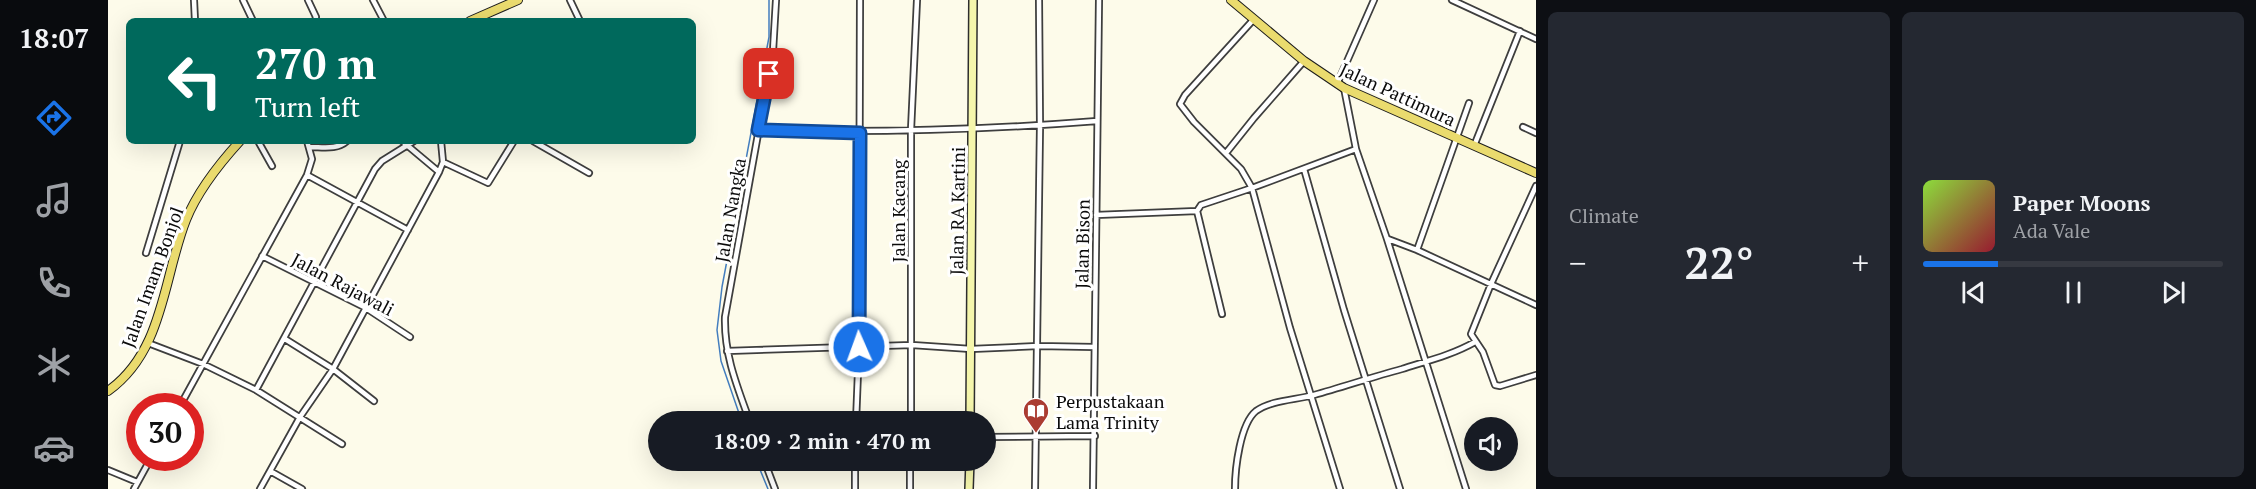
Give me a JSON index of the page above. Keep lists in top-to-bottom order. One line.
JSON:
{"streets":{"main road":["Jalan Pattimura","Jalan RA Kartini","Jalan Imam Bonjol"],"street":["Jalan Nangka","Jalan Kacang","Jalan Bison","Jalan Rajawali"]},"places":{"library":["Perpustakaan Lama Trinity"]},"page":{"tabs":"18:07","tile":"Climate","turn":["270 m","Turn left"],"song":["Paper Moons","Ada Vale"],"heat":["−","22°","+"],"limit":"30","trip":"18:09 · 2 min · 470 m"}}
